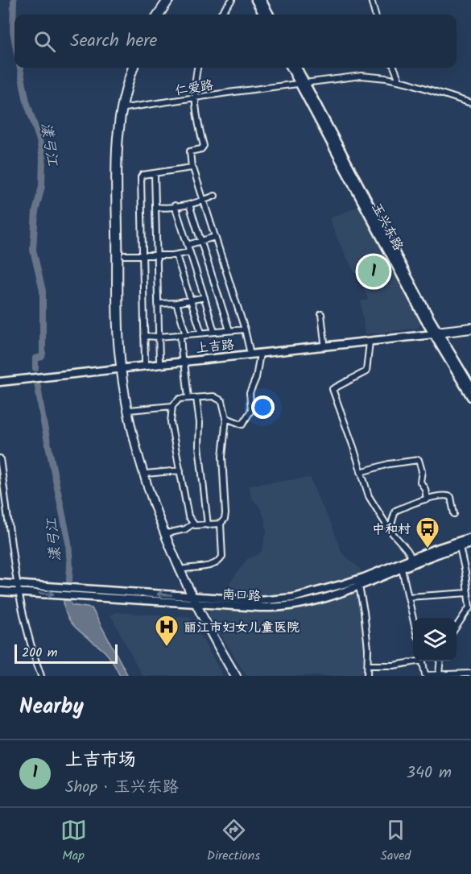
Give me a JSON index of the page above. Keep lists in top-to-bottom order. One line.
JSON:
{"streets":{"main road":["玉兴东路","上吉路","南口路"],"street":["仁爱路"]},"crossings":[["仁爱路","玉兴东路"],["玉兴东路","上吉路"]],"water":["漾弓江"],"places":{"bus stop":["中和村"],"hospital":["丽江市妇女儿童医院"]},"scale_bar":"200 m","page":{"search":"Search here","pins":"1","scale":"200 m","heading":"Nearby","list":[{"mark":"1","name":"上吉市场","note":"Shop · 玉兴东路","value":"340 m"}],"nav":["Map","Directions","Saved"]}}
